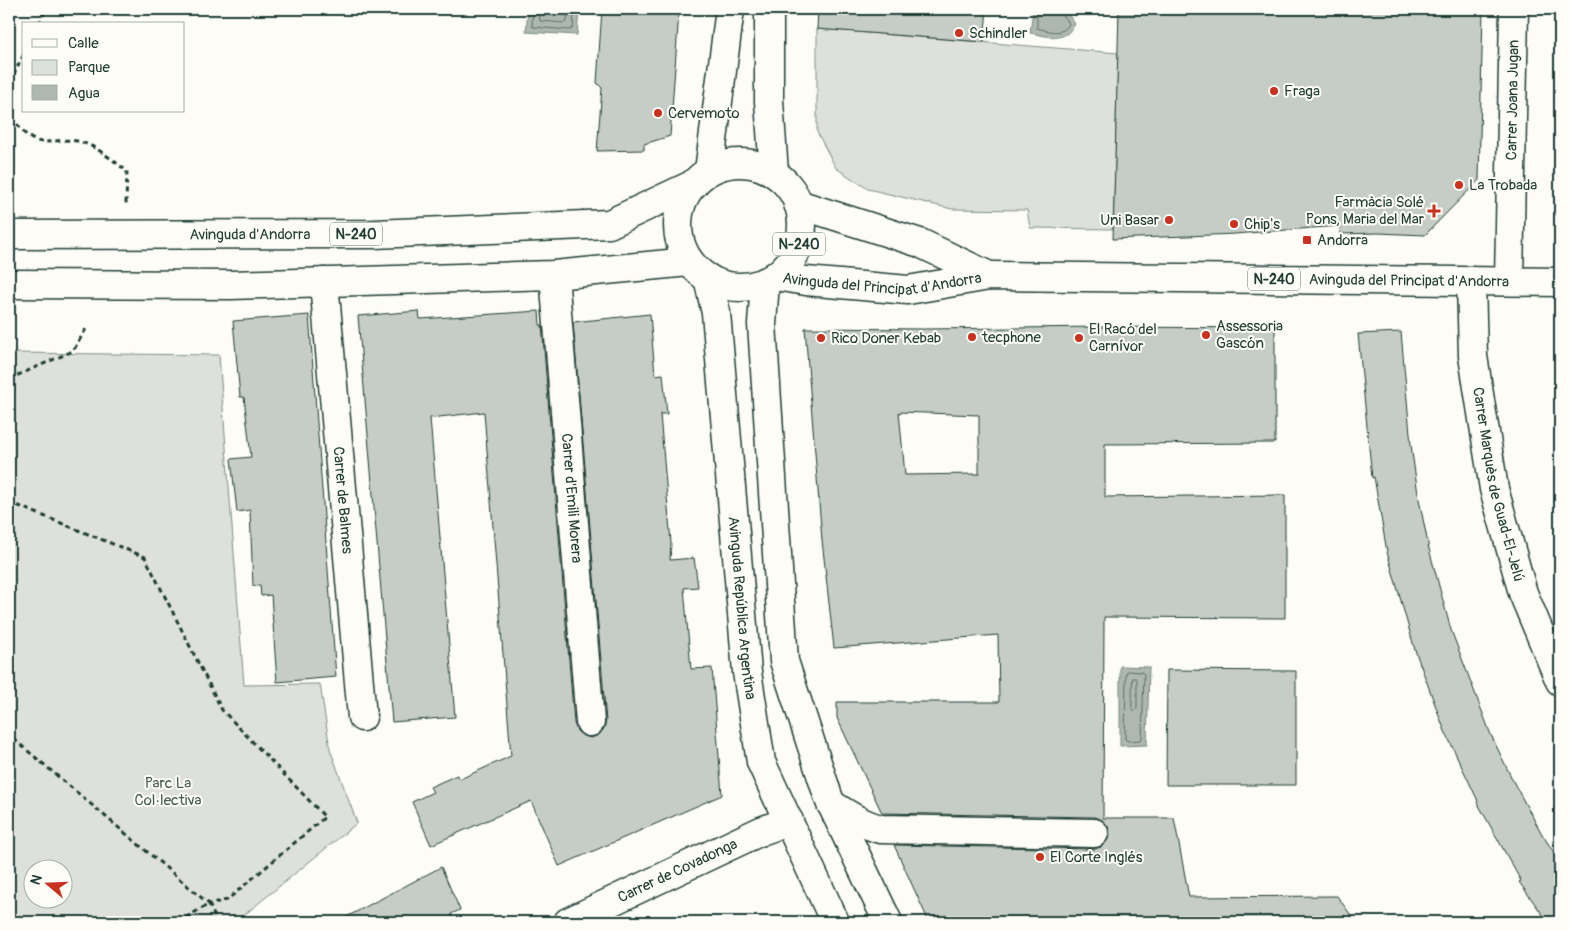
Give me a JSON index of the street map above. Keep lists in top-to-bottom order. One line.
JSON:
{"streets":{"main road":["Carrer Joana Jugan","Avinguda d'Andorra","N-240","Avinguda del Principat d'Andorra","Carrer Marquès de Guad-El-Jelú","Carrer d'Emili Morera","Carrer de Balmes","Avinguda República Argentina","Carrer de Covadonga"]},"crossings":[["Carrer Joana Jugan","Avinguda del Principat d'Andorra"],["Avinguda d'Andorra","N-240"],["Avinguda d'Andorra","Avinguda del Principat d'Andorra"],["Avinguda d'Andorra","Avinguda República Argentina"],["N-240","Avinguda del Principat d'Andorra"],["N-240","Carrer d'Emili Morera"],["N-240","Carrer de Balmes"],["N-240","Avinguda República Argentina"],["Avinguda del Principat d'Andorra","Carrer Marquès de Guad-El-Jelú"],["Avinguda del Principat d'Andorra","Avinguda República Argentina"],["Avinguda República Argentina","Carrer de Covadonga"]],"parks":["Parc La Col·lectiva"],"places":{"other":["Schindler","Fraga","Cervemoto","La Trobada","Uni Basar","Chip's","Assessoria Gascón","tecphone","Rico Doner Kebab","El Racó del Carnívor","El Corte Inglés"],"health":["Farmàcia Solé Pons, Maria del Mar"],"transit":["Andorra"]},"legend":["Calle","Parque","Agua"],"north":"left"}
